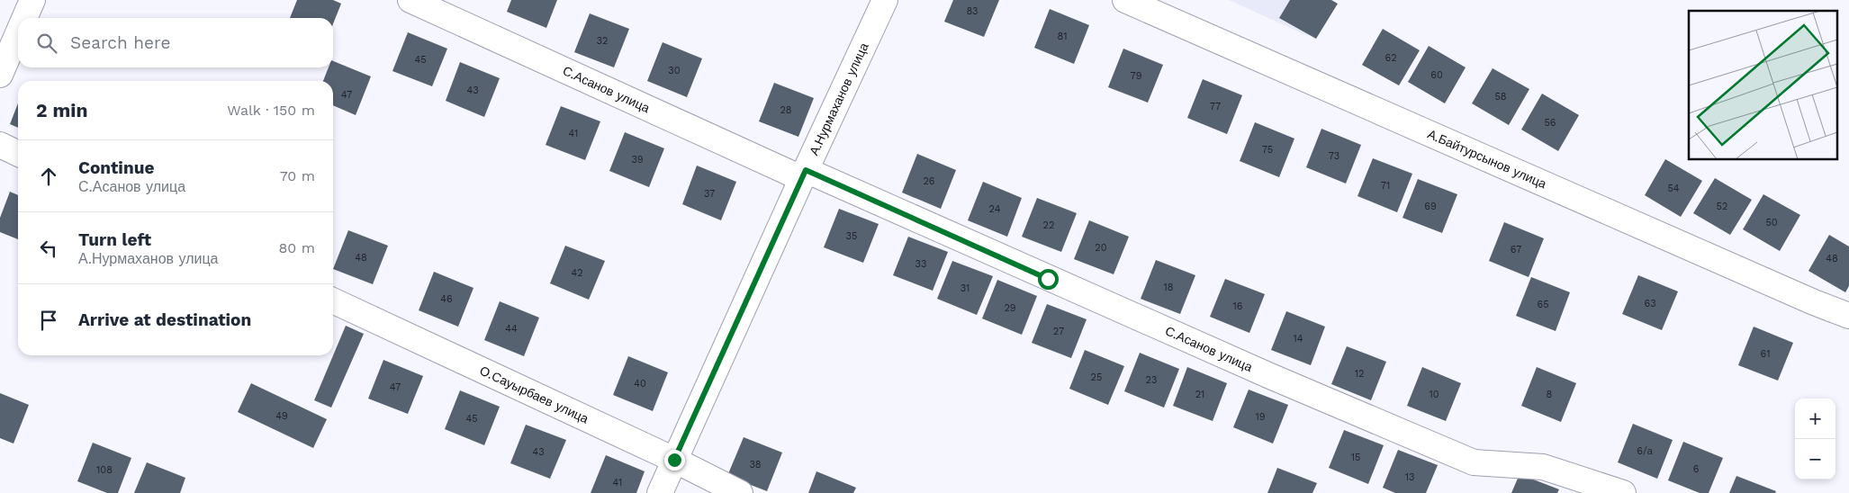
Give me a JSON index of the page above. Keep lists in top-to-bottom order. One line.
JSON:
{"streets":{"street":["С.Асанов улица","А.Нурмаханов улица","А.Байтурсынов улица","О.Сауырбаев улица"]},"crossings":[["С.Асанов улица","А.Нурмаханов улица"],["А.Нурмаханов улица","О.Сауырбаев улица"]],"house_numbers":["83","81","32","62","45","30","60","79","43","47","58","77","28","56","41","75","73","39","26","71","54","37","69","52","24","50","22","35","20","67","48","48","33","42","18","31","46","63","65","16","29","44","27","14","61","12","25","23","40","47","21","10","8","49","19","45","6/а","43","15","38","6","108","13","41"],"page":{"search":"Search here","heading":["2 min","Walk · 150 m"],"list":[["Continue","С.Асанов улица","70 m"],["Turn left","А.Нурмаханов улица","80 m"],"Arrive at destination"],"map_buttons":["+","−"]}}
